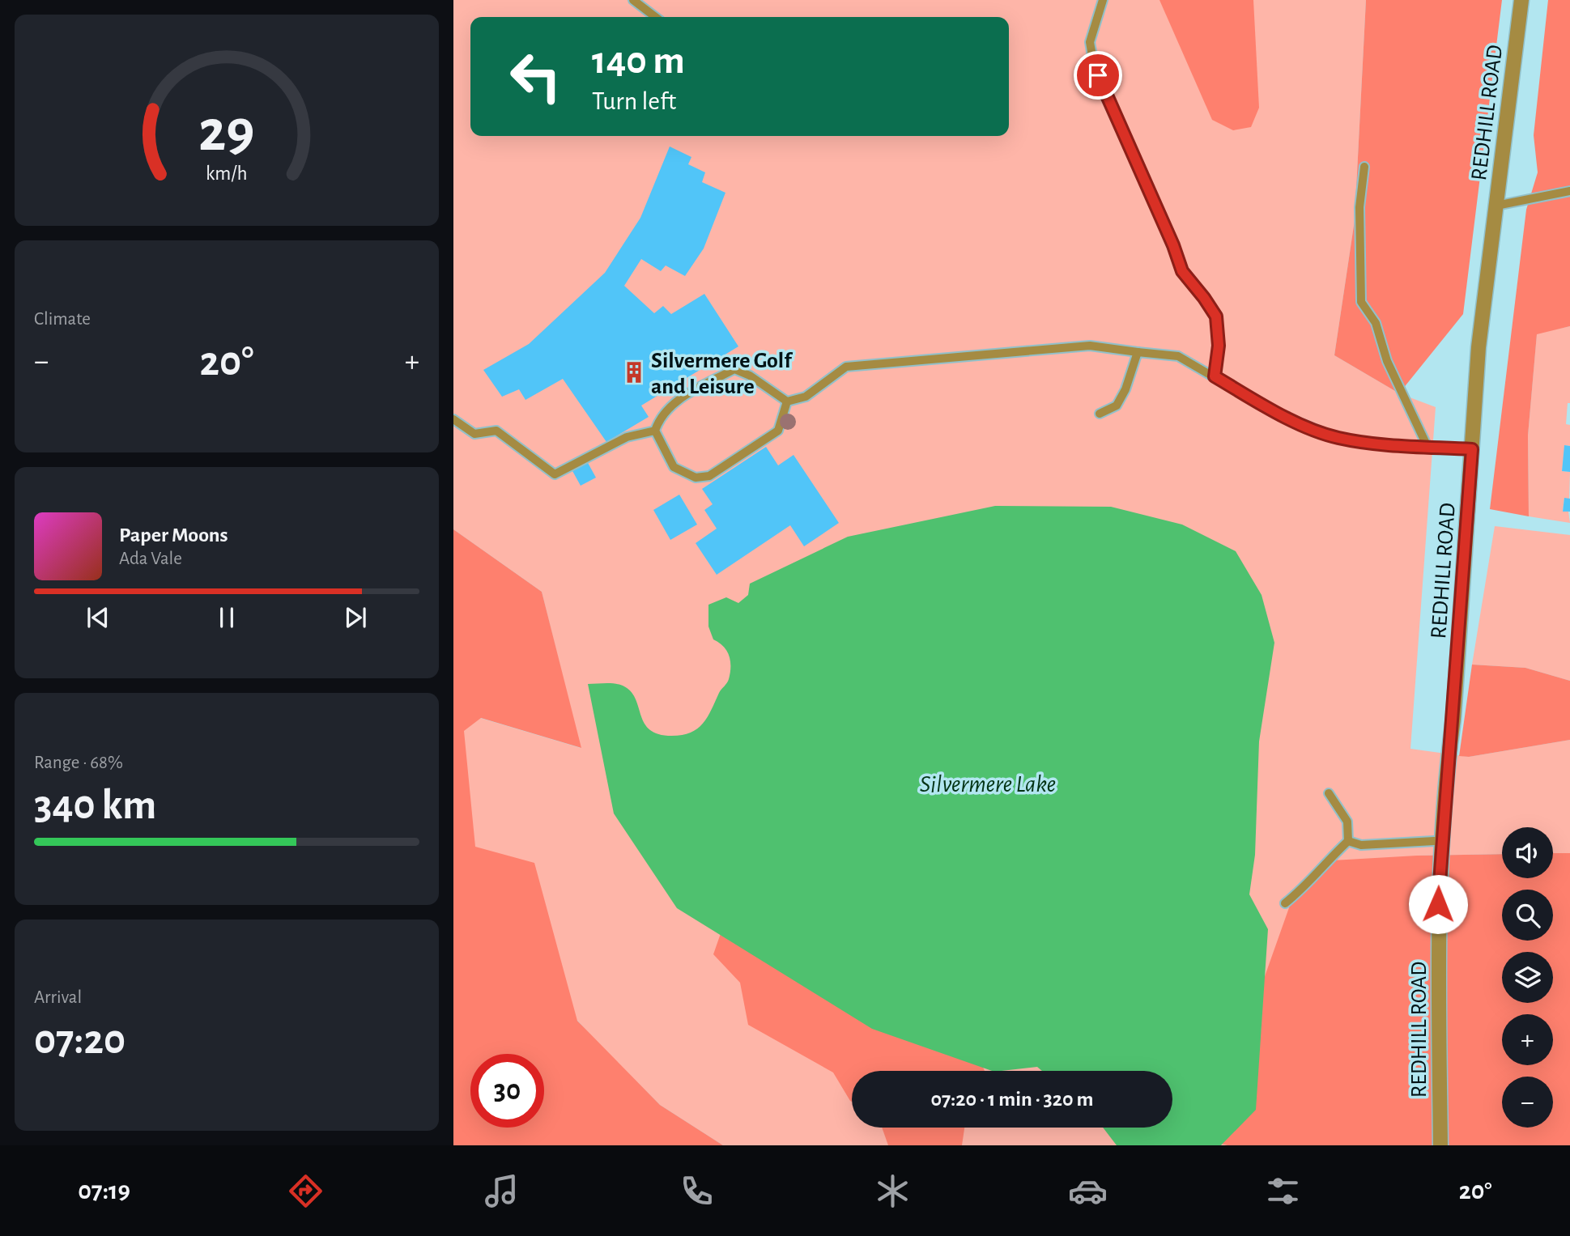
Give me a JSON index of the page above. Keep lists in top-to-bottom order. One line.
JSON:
{"streets":{"street":["REDHILL ROAD"]},"water":["Silvermere Lake"],"places":{"building":["Silvermere Golf and Leisure"]},"page":{"turn":["140 m","Turn left"],"tile":["Climate",["Range · 68%","340 km"],["Arrival","07:20"]],"heat":["−","20°","+"],"song":["Paper Moons","Ada Vale"],"map_buttons":["+","−"],"limit":"30","trip":"07:20 · 1 min · 320 m","tabs":["07:19","20°"],"gauge":["29","km/h"]}}
